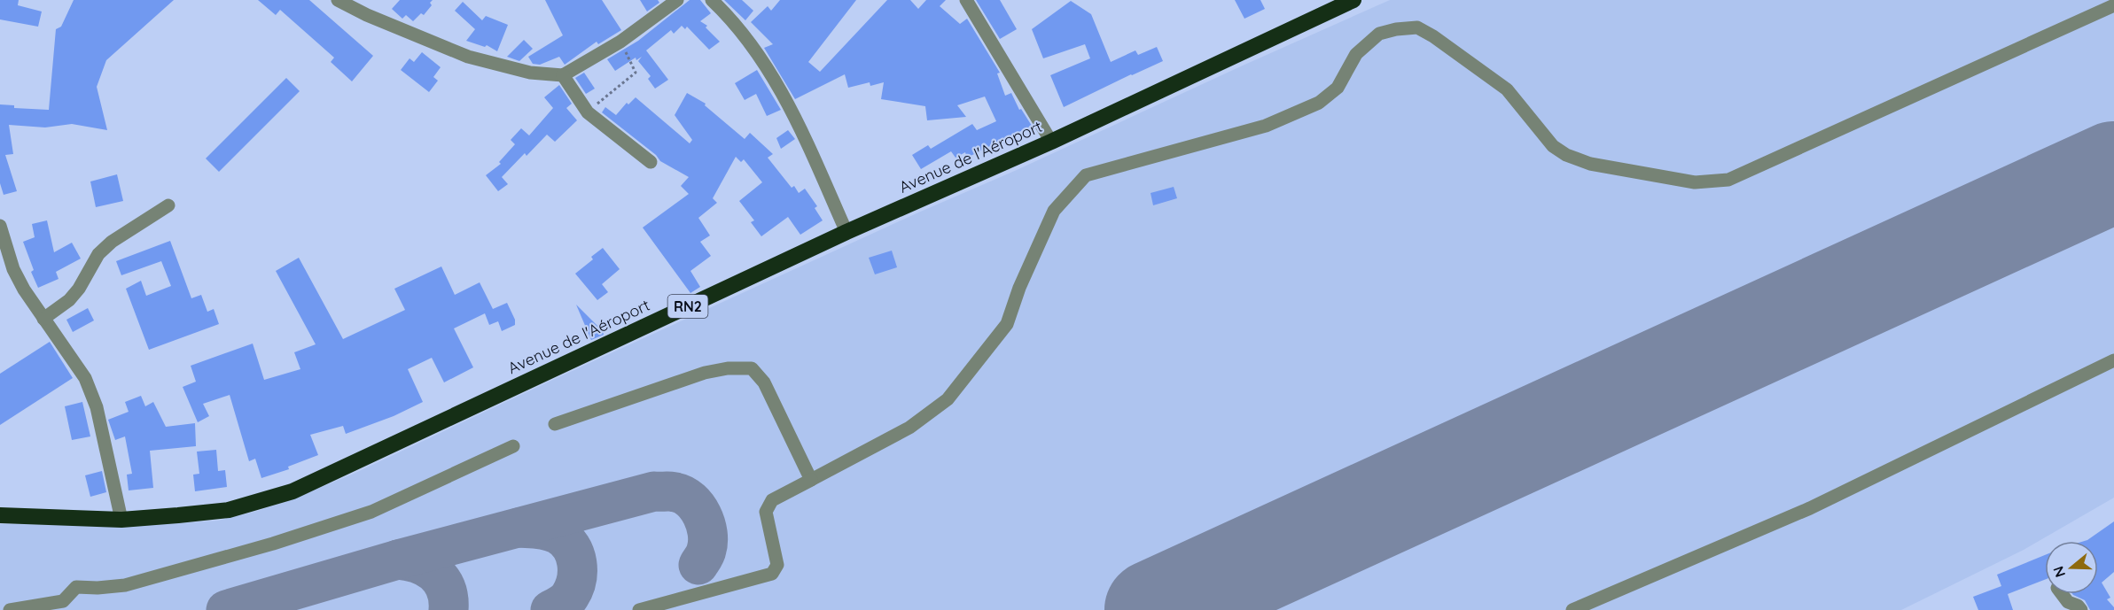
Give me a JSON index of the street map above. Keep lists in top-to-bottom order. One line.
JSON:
{"streets":{"highway":["Avenue de l'Aéroport","RN2"]},"north":"left"}
